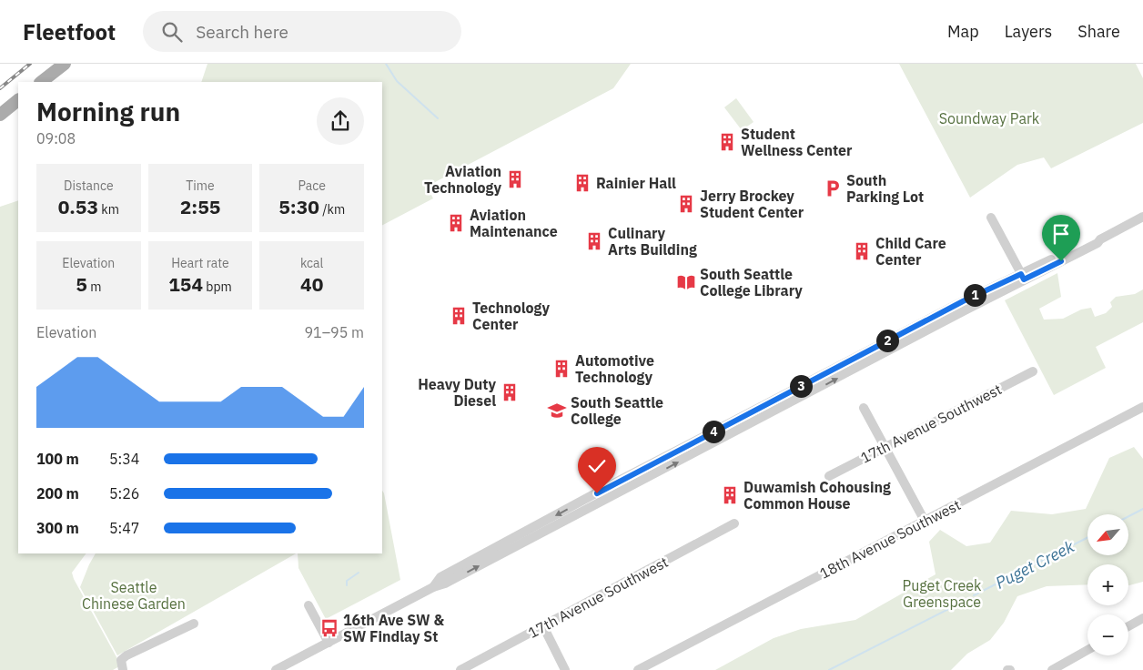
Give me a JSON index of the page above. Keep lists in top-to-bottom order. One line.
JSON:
{"streets":{"street":["17th Avenue Southwest","18th Avenue Southwest"]},"water":["Puget Creek"],"parks":["Soundway Park","Puget Creek Greenspace","Seattle Chinese Garden"],"places":{"building":["Student Wellness Center","Aviation Technology","Rainier Hall","Jerry Brockey Student Center","Aviation Maintenance","Culinary Arts Building","Child Care Center","Technology Center","Automotive Technology","Heavy Duty Diesel","Duwamish Cohousing Common House"],"parking":["South Parking Lot"],"library":["South Seattle College Library"],"school or university":["South Seattle College"],"bus stop":["16th Ave SW & SW Findlay St"]},"north":"bottom left","page":{"header":"Fleetfoot","search":"Search here","nav":["Map","Layers","Share"],"heading":["Morning run","09:08"],"stats":[["Distance","0.53 km"],["Time","2:55"],["Pace","5:30 /km"],["Elevation","5 m"],["Heart rate","154 bpm"],["kcal","40"]],"pins":["1","2","3","4"],"chart":["Elevation","91–95 m"],"list":[{"name":"100 m","note":"5:34"},{"name":"200 m","note":"5:26"},{"name":"300 m","note":"5:47"}],"map_buttons":["+","−"]}}
